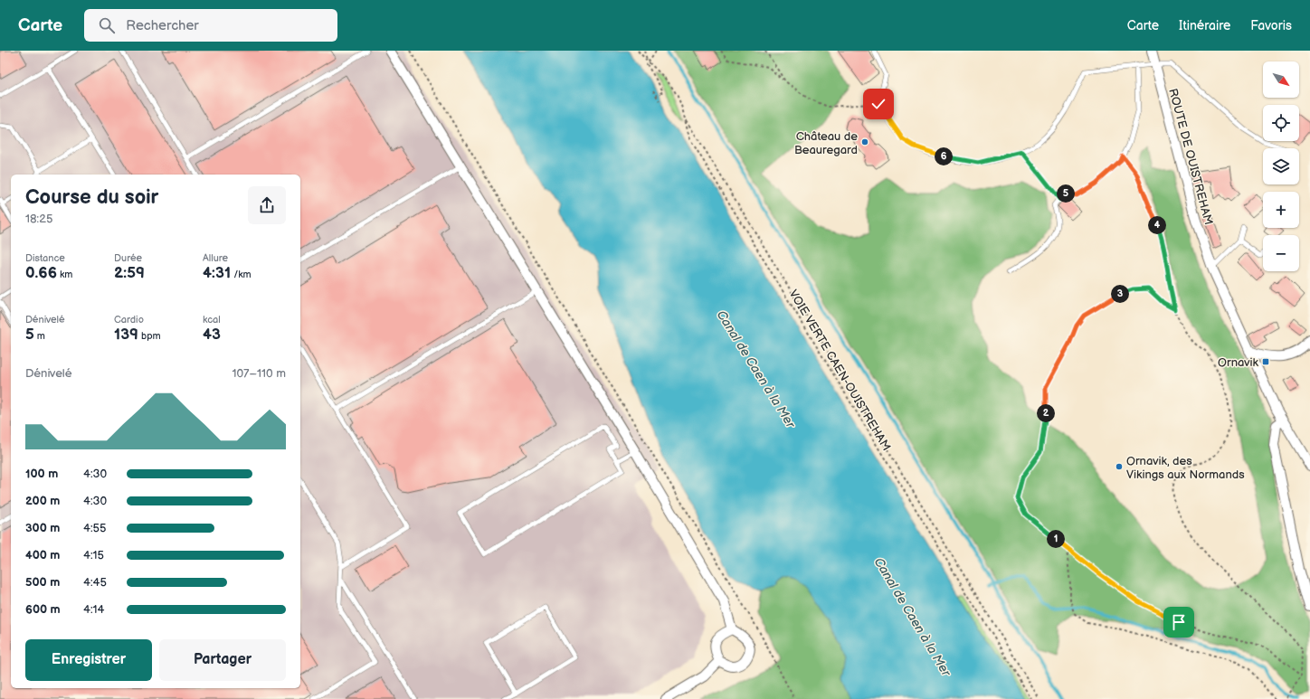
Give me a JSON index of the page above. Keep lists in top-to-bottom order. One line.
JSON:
{"streets":{"street":["ROUTE DE OUISTREHAM"],"path":["VOIE VERTE CAEN-OUISTREHAM"]},"water":["Canal de Caen à la Mer"],"places":{"other":["Château de Beauregard","Ornavik, des Vikings aux Normands"],"transit":["Ornavik"]},"north":"bottom right","page":{"header":"Carte","search":"Rechercher","nav":["Carte","Itinéraire","Favoris"],"map_buttons":["+","−"],"pins":["6","5","4","3","2","1"],"heading":["Course du soir","18:25"],"stats":[["Distance","0.66 km"],["Durée","2:59"],["Allure","4:31 /km"],["Dénivelé","5 m"],["Cardio","139 bpm"],["kcal","43"]],"chart":["Dénivelé","107–110 m"],"list":[{"name":"100 m","note":"4:30"},{"name":"200 m","note":"4:30"},{"name":"300 m","note":"4:55"},{"name":"400 m","note":"4:15"},{"name":"500 m","note":"4:45"},{"name":"600 m","note":"4:14"}],"buttons":["Enregistrer","Partager"]}}
